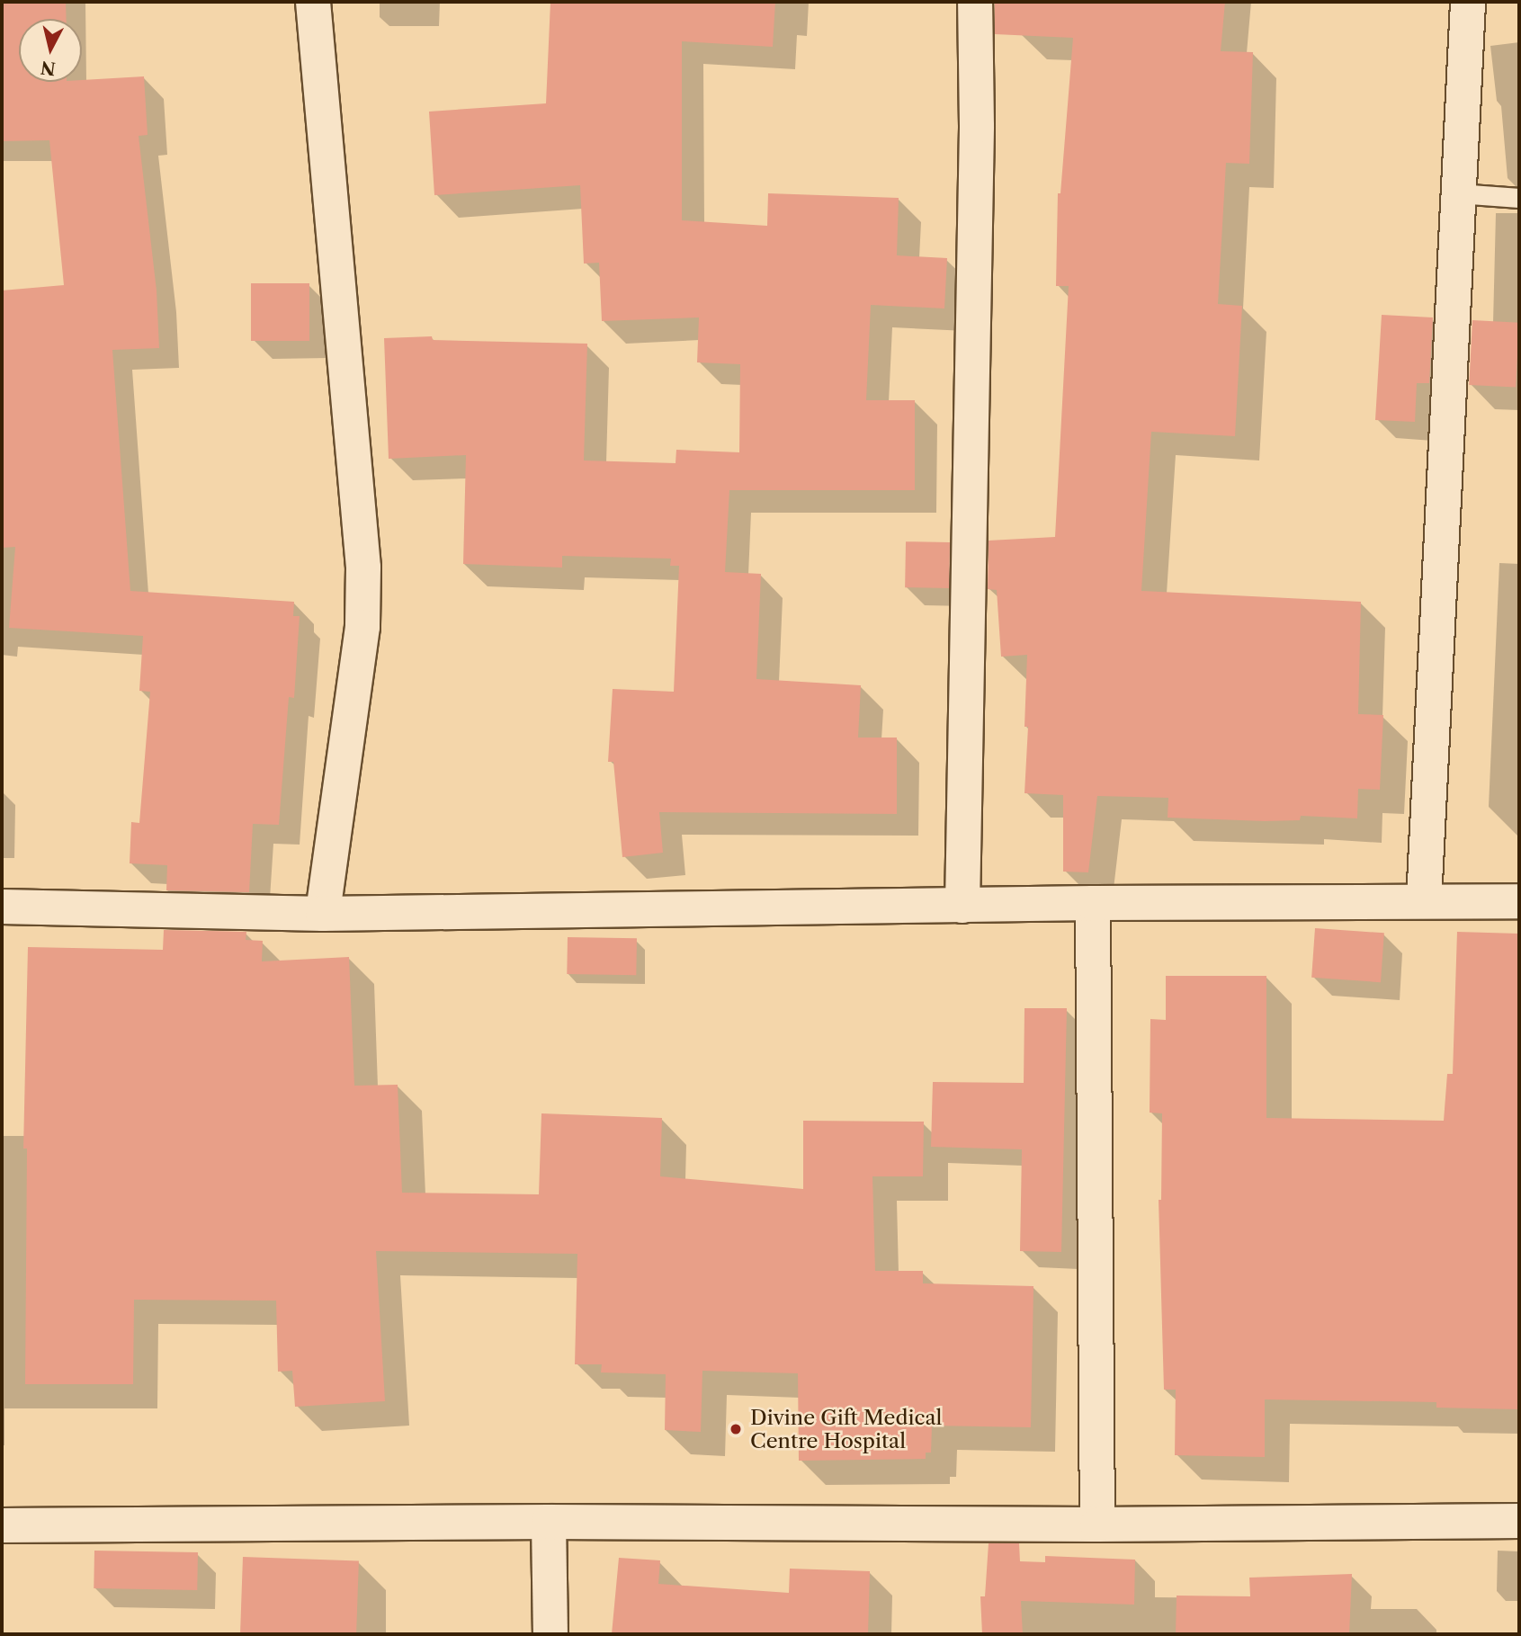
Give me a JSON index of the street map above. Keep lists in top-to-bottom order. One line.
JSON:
{"places":["Divine Gift Medical Centre Hospital"],"north":"bottom"}
